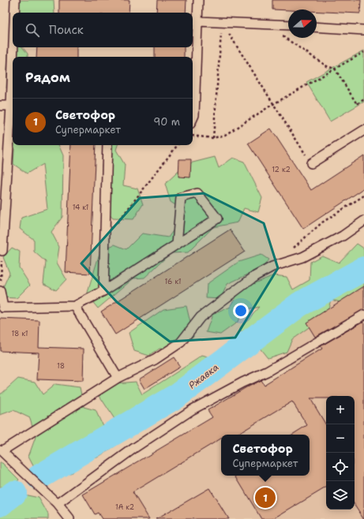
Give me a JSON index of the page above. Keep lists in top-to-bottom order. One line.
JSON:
{"water":["Ржавка"],"house_numbers":["12 к2","14 к1","16 к1","18 к1","18","1А к2"],"north":"right","page":{"search":"Поиск","heading":"Рядом","list":[{"mark":"1","name":"Светофор","note":"Супермаркет","value":"90 m"}],"map_buttons":["+","−"],"popup":["Светофор","Супермаркет"],"pins":"1"}}
